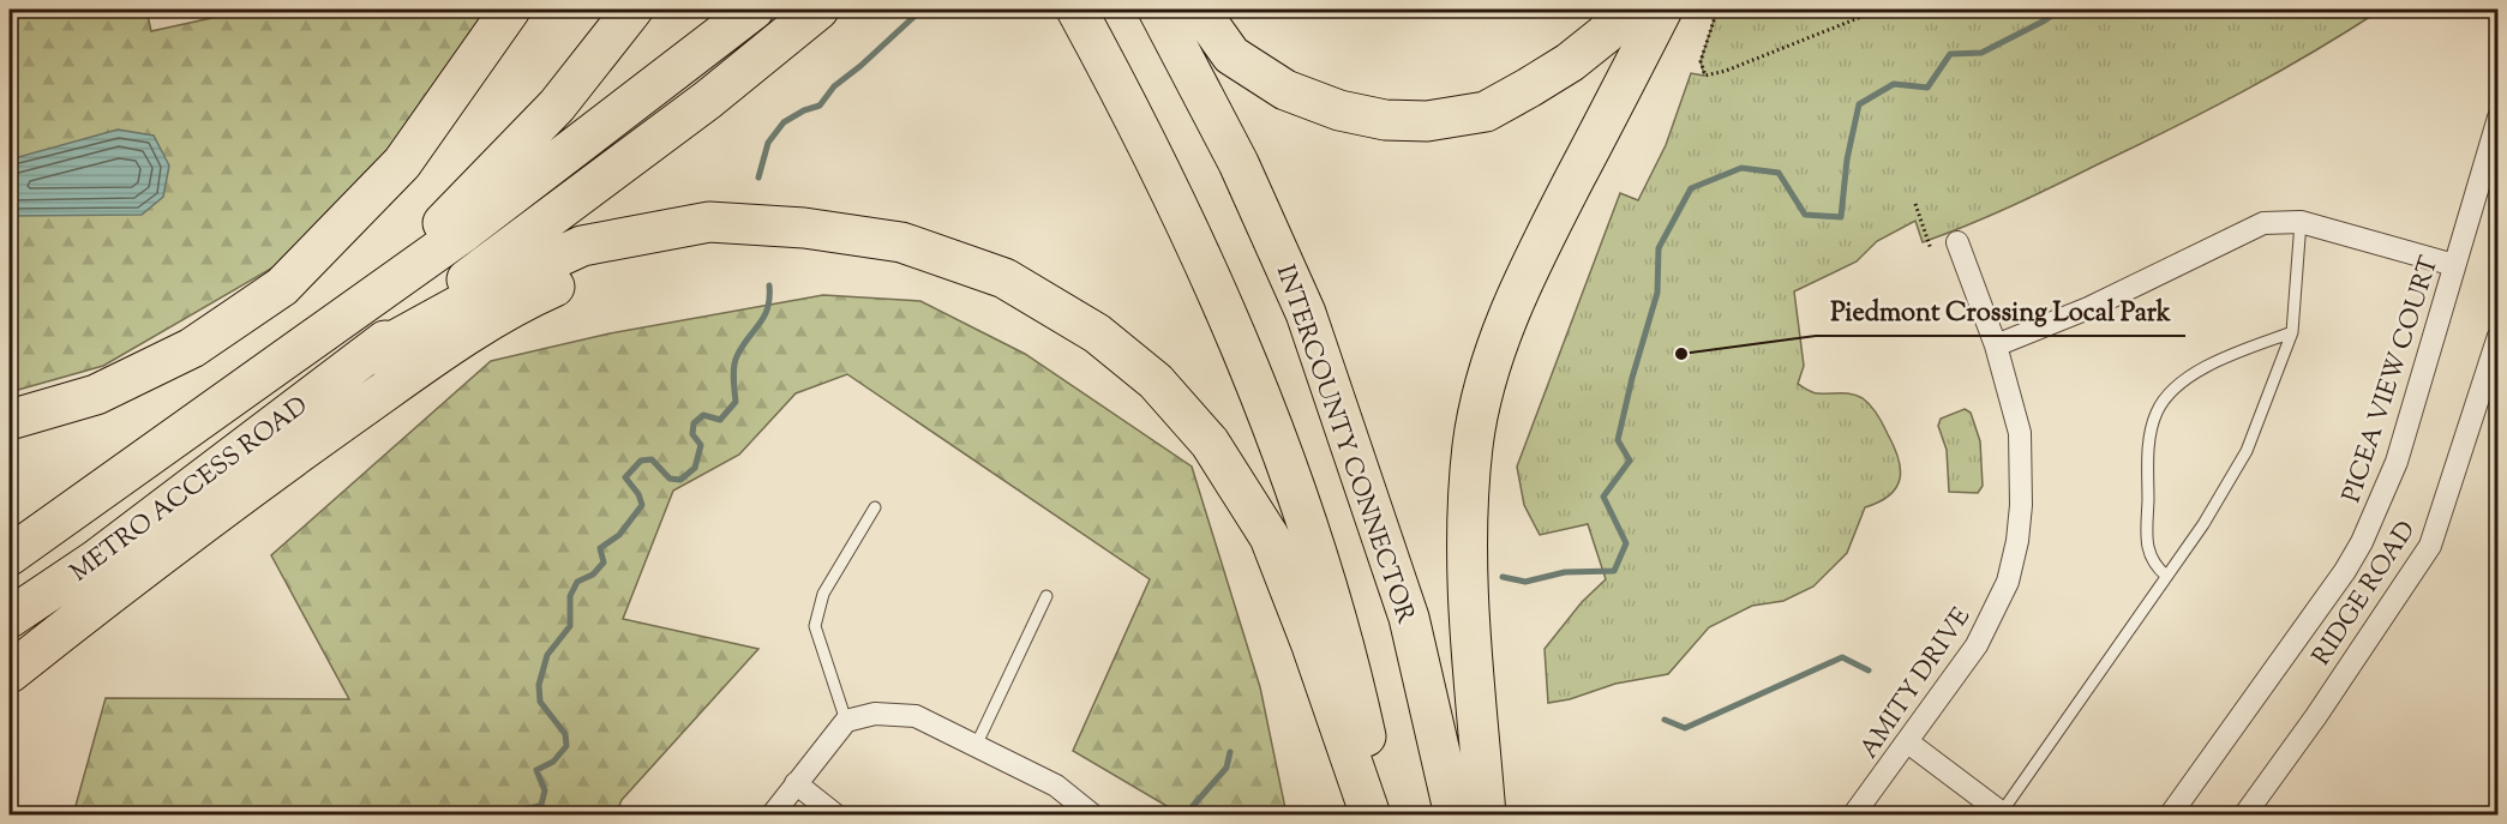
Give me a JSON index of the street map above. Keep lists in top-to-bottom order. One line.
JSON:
{"streets":{"highway":["INTERCOUNTY CONNECTOR","METRO ACCESS ROAD"],"street":["PICEA VIEW COURT","RIDGE ROAD","AMITY DRIVE"]},"places":["Piedmont Crossing Local Park"]}
